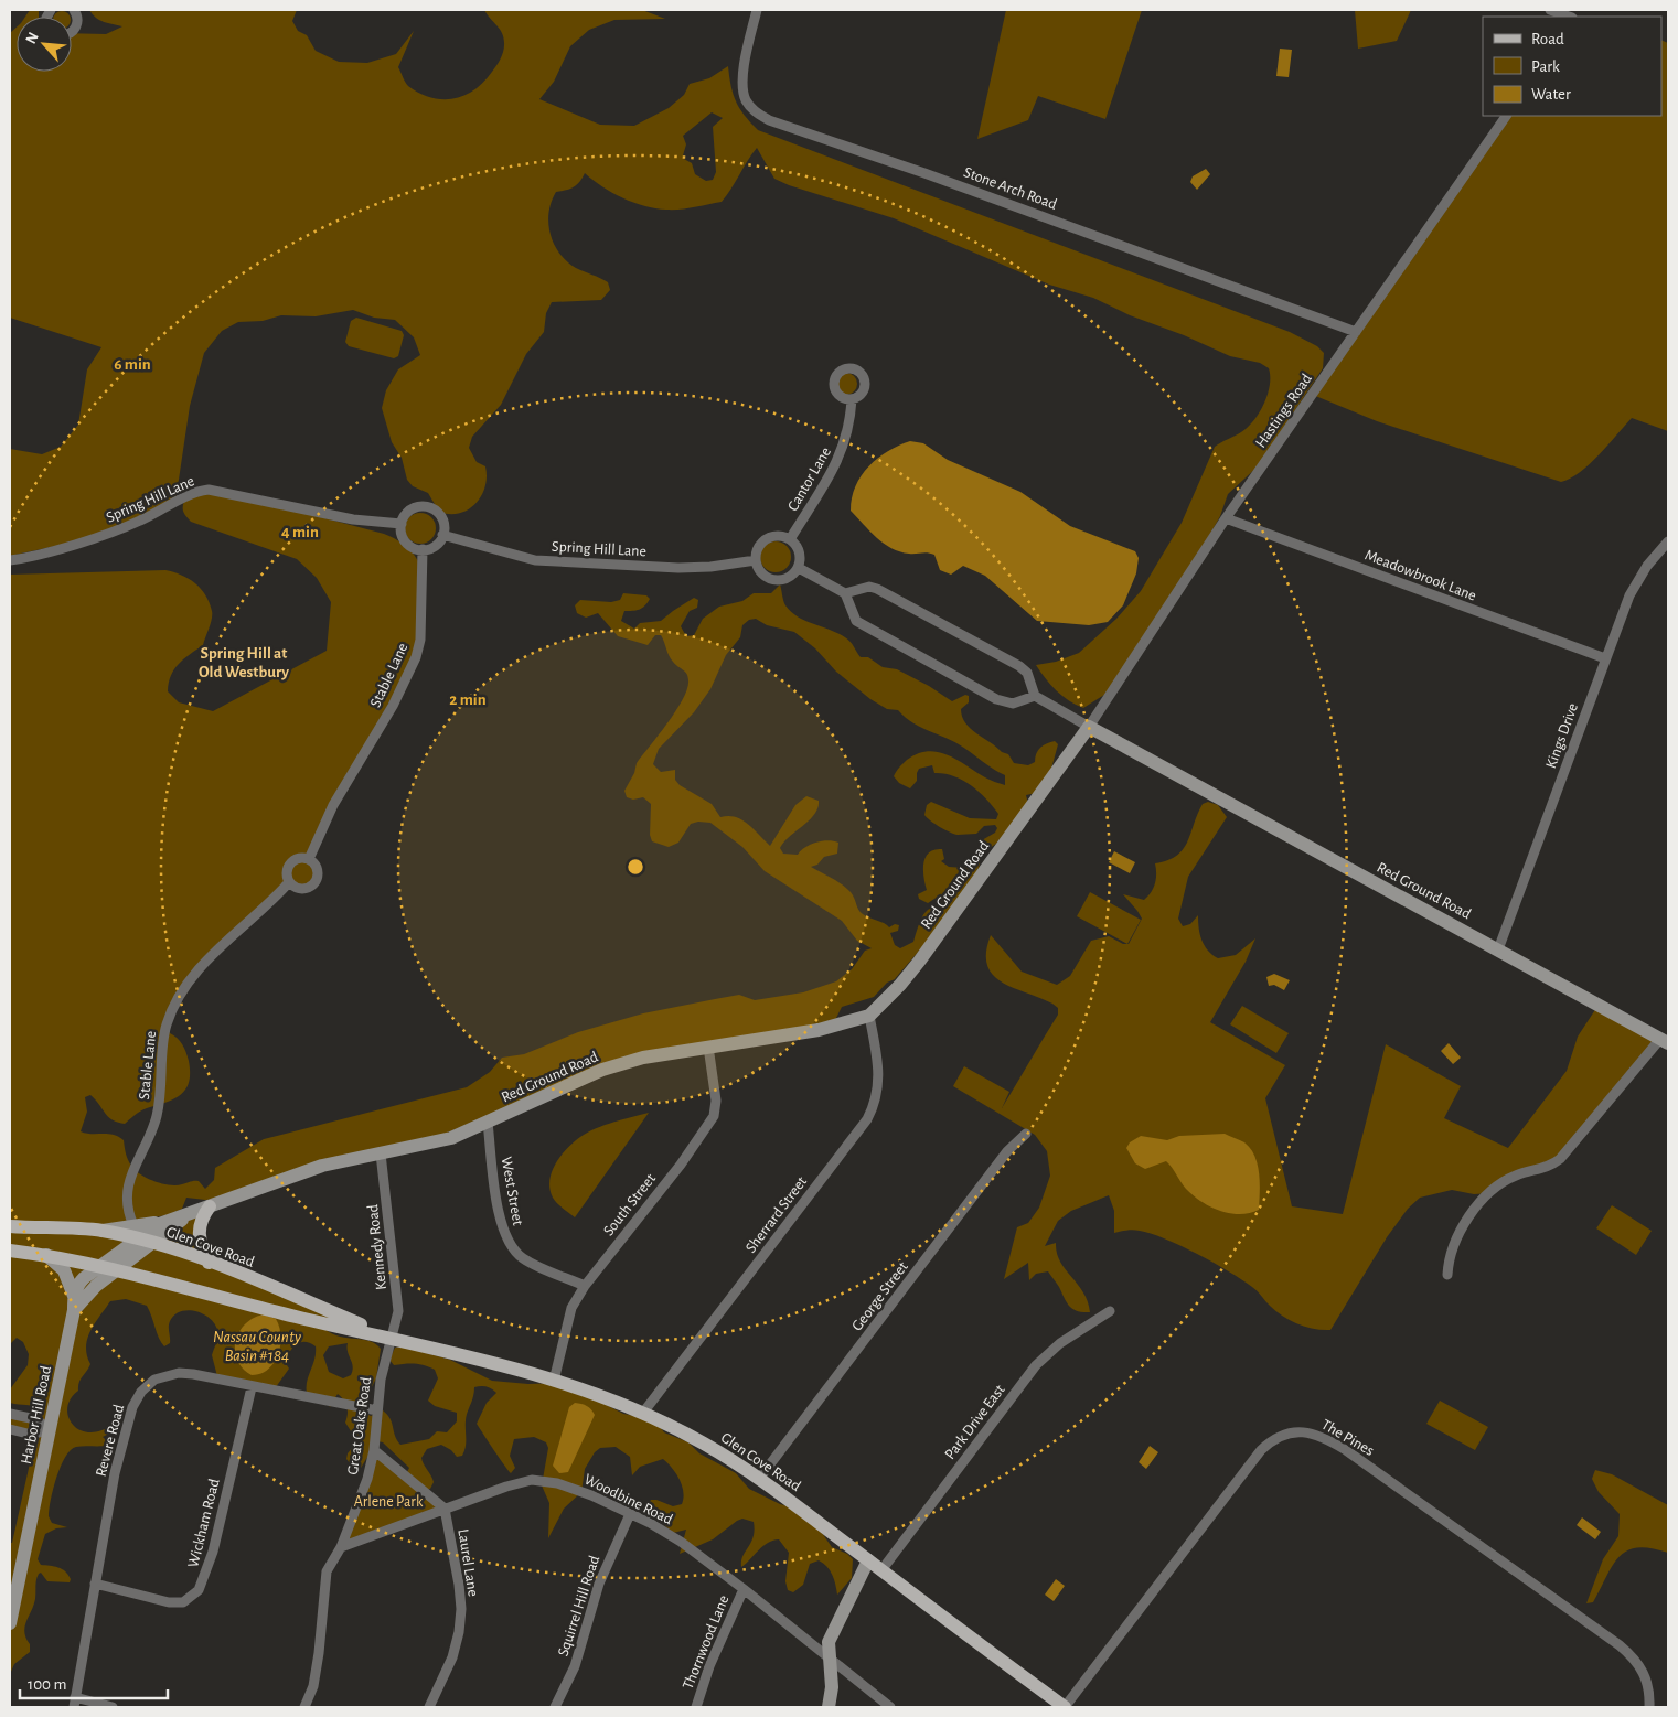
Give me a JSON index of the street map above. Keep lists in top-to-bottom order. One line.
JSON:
{"streets":{"main road":["Glen Cove Road"],"street":["Stone Arch Road","Hastings Road","Cantor Lane","Spring Hill Lane","Meadowbrook Lane","Stable Lane","Kings Drive","Red Ground Road","West Street","South Street","Sherrard Street","Kennedy Road","George Street","Harbor Hill Road","Park Drive East","Great Oaks Road","The Pines","Revere Road","Woodbine Road","Wickham Road","Laurel Lane","Squirrel Hill Road","Thornwood Lane"]},"crossings":[["Stone Arch Road","Hastings Road"],["Hastings Road","Meadowbrook Lane"],["Hastings Road","Red Ground Road"],["Cantor Lane","Spring Hill Lane"],["Spring Hill Lane","Stable Lane"],["Meadowbrook Lane","Kings Drive"],["Stable Lane","Red Ground Road"],["Stable Lane","Glen Cove Road"],["Kings Drive","Red Ground Road"],["Red Ground Road","West Street"],["Red Ground Road","South Street"],["Red Ground Road","Sherrard Street"],["Red Ground Road","Glen Cove Road"],["Red Ground Road","Kennedy Road"],["West Street","South Street"],["South Street","Glen Cove Road"],["Sherrard Street","Glen Cove Road"],["Glen Cove Road","Kennedy Road"],["Glen Cove Road","George Street"],["Glen Cove Road","Park Drive East"],["Glen Cove Road","Great Oaks Road"],["Glen Cove Road","The Pines"],["Kennedy Road","Great Oaks Road"],["Great Oaks Road","Revere Road"],["Great Oaks Road","Woodbine Road"],["Revere Road","Wickham Road"],["Woodbine Road","Laurel Lane"],["Woodbine Road","Squirrel Hill Road"],["Woodbine Road","Thornwood Lane"]],"districts":["Spring Hill at Old Westbury"],"water":["Nassau County Basin #184"],"parks":["Arlene Park"],"legend":["Road","Park","Water"],"scale_bar":"100 m","north":"top left","rings":["6 min","4 min","2 min"]}
